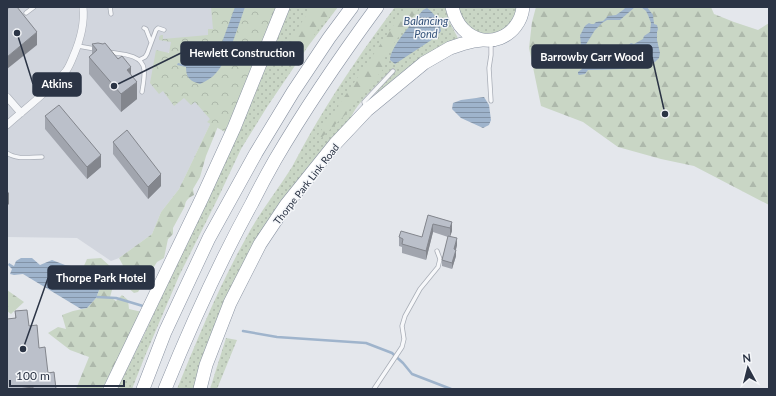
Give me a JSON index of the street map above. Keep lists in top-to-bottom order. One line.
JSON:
{"streets":{"highway":["Thorpe Park Link Road"]},"water":["Balancing Pond"],"places":["Atkins","Hewlett Construction","Barrowby Carr Wood","Thorpe Park Hotel"],"scale_bar":"100 m","north":"top"}
